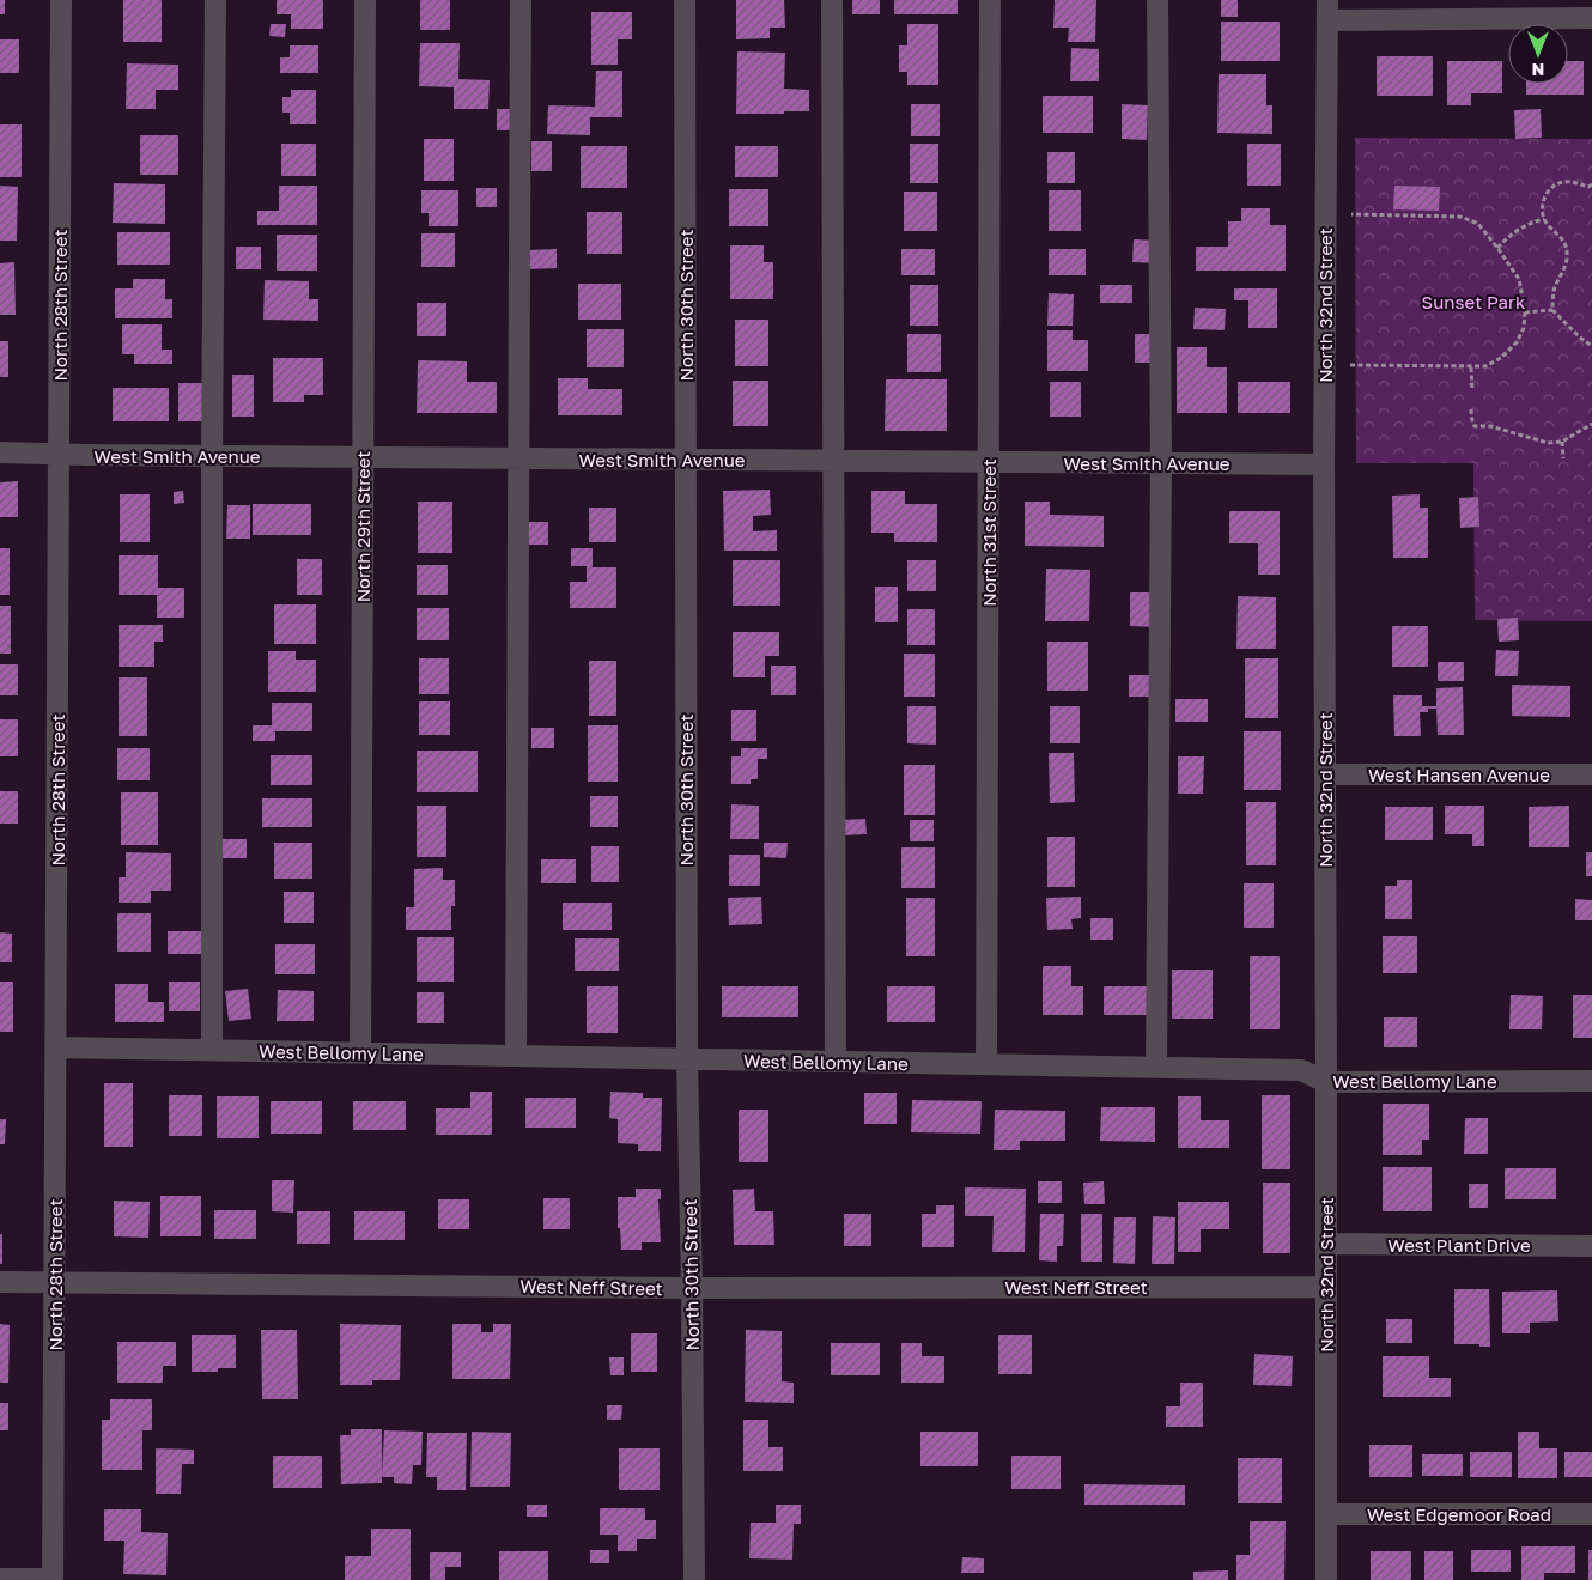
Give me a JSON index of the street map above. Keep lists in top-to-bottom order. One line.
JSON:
{"streets":{"street":["North 28th Street","North 30th Street","North 32nd Street","West Smith Avenue","North 29th Street","North 31st Street","West Hansen Avenue","West Bellomy Lane","West Plant Drive","West Neff Street","West Edgemoor Road"]},"crossings":[["North 28th Street","West Smith Avenue"],["North 28th Street","West Bellomy Lane"],["North 28th Street","West Neff Street"],["North 30th Street","West Smith Avenue"],["North 30th Street","West Bellomy Lane"],["North 30th Street","West Neff Street"],["North 32nd Street","West Smith Avenue"],["North 32nd Street","West Hansen Avenue"],["North 32nd Street","West Bellomy Lane"],["North 32nd Street","West Plant Drive"],["North 32nd Street","West Neff Street"],["North 32nd Street","West Edgemoor Road"],["West Smith Avenue","North 29th Street"],["West Smith Avenue","North 31st Street"],["North 29th Street","West Bellomy Lane"],["North 31st Street","West Bellomy Lane"]],"parks":["Sunset Park"],"north":"bottom"}
